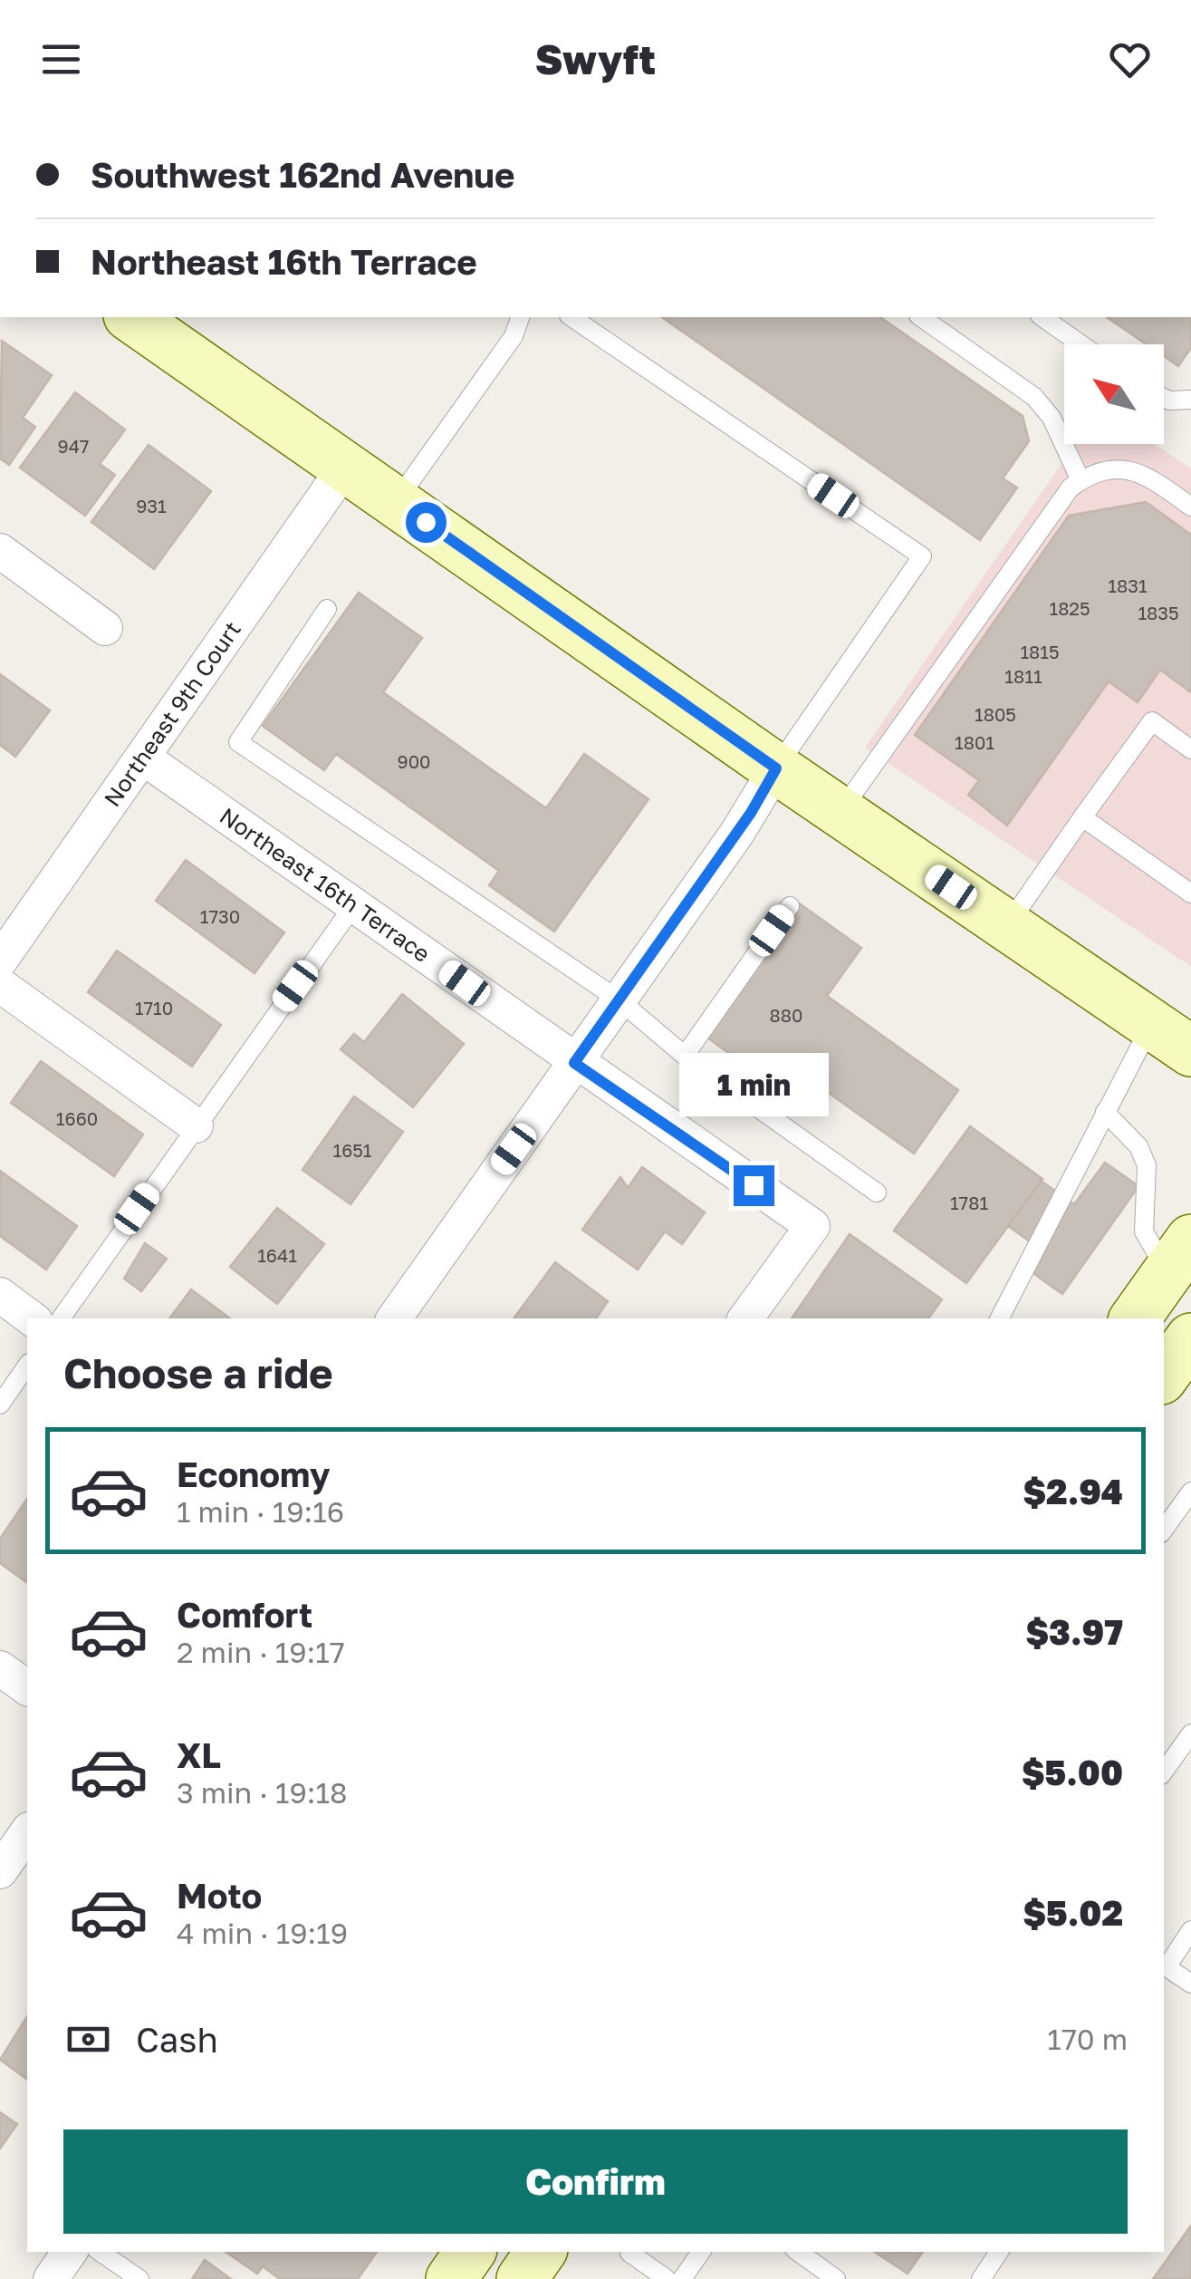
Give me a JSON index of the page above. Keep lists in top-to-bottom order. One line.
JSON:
{"streets":{"street":["Northeast 9th Court","Northeast 16th Terrace"]},"crossings":[["Northeast 9th Court","Northeast 16th Terrace"]],"house_numbers":["947","931","1831","1825","1835","1815","1811","1805","1801","900","1730","1710","880","1660","1651","1781","1641"],"north":"top left","page":{"header":"Swyft","banner":["Southwest 162nd Avenue","Northeast 16th Terrace"],"bubble":"1 min","heading":"Choose a ride","list":[{"name":"Economy","note":"1 min · 19:16","value":"$2.94"},{"name":"Comfort","note":"2 min · 19:17","value":"$3.97"},{"name":"XL","note":"3 min · 19:18","value":"$5.00"},{"name":"Moto","note":"4 min · 19:19","value":"$5.02"}],"pay":["Cash","170 m"],"buttons":"Confirm"}}
